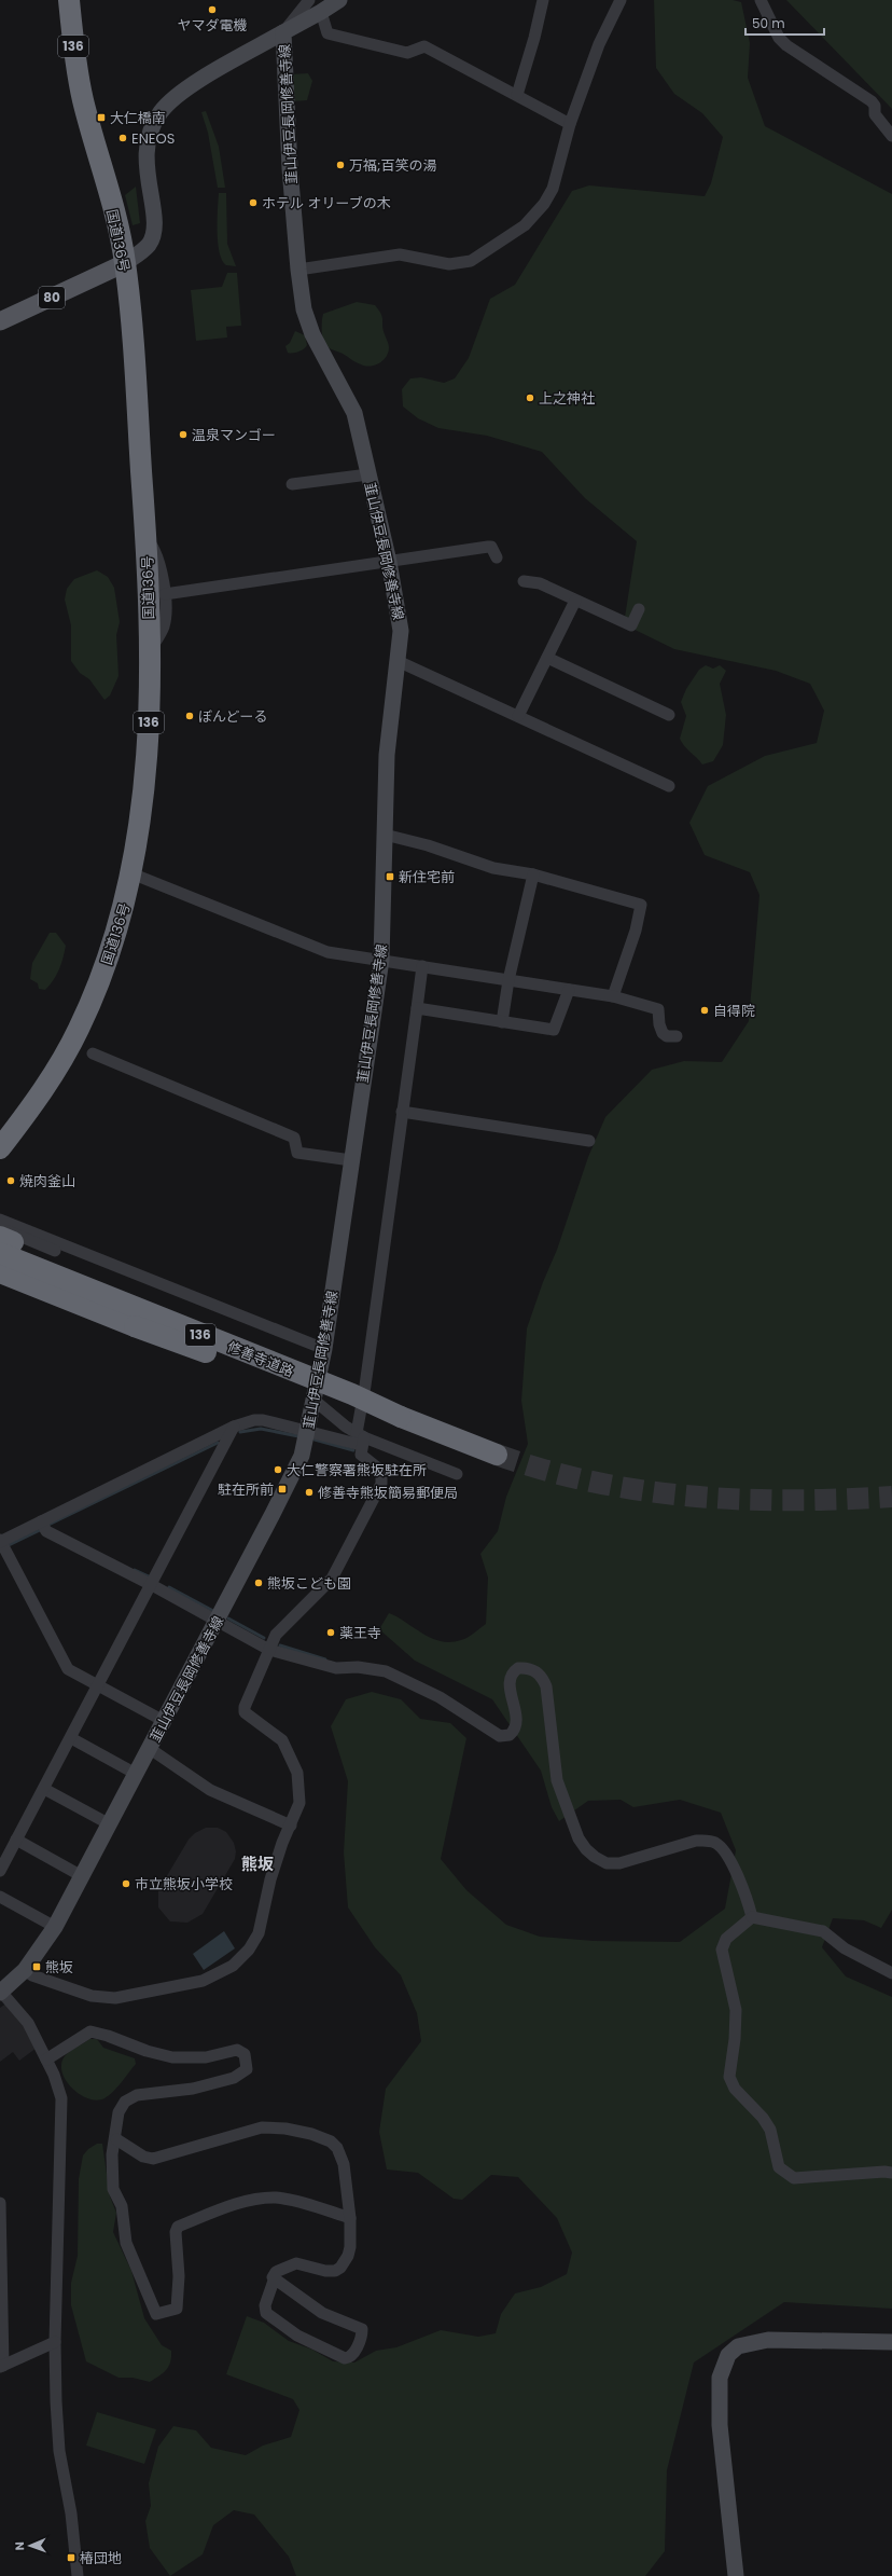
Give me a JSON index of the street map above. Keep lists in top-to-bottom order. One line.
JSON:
{"streets":{"highway":["136","国道136号"],"main road":["韮山伊豆長岡修善寺線","80"]},"crossings":[["国道136号","80"]],"districts":["熊坂"],"places":{"other":["ヤマダ電機","ENEOS","万福;百笑の湯","ホテル オリーブの木","上之神社","温泉マンゴー","ぼんどーる","自得院","焼肉釜山","大仁警察署熊坂駐在所","修善寺熊坂簡易郵便局","熊坂こども園","薬王寺","市立熊坂小学校"],"transit":["大仁橋南","新住宅前","駐在所前","熊坂","椿団地"]},"scale_bar":"50 m","north":"left"}
